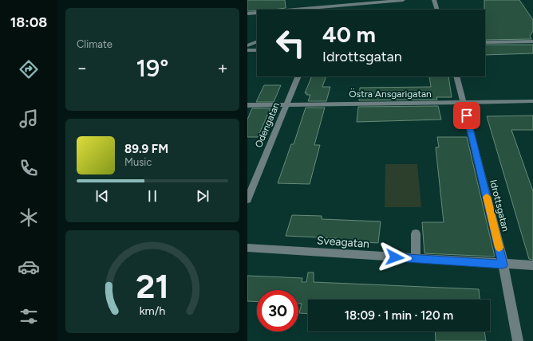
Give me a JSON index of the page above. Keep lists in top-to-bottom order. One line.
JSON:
{"streets":{"street":["Östra Ansgarigatan","Odengatan","Idrottsgatan","Sveagatan"]},"crossings":[["Östra Ansgarigatan","Odengatan"],["Östra Ansgarigatan","Idrottsgatan"],["Idrottsgatan","Sveagatan"]],"page":{"tabs":"18:08","tile":"Climate","turn":["40 m","Idrottsgatan"],"heat":["−","19°","+"],"song":["89.9 FM","Music"],"limit":"30","trip":"18:09 · 1 min · 120 m","gauge":["21","km/h"]}}
